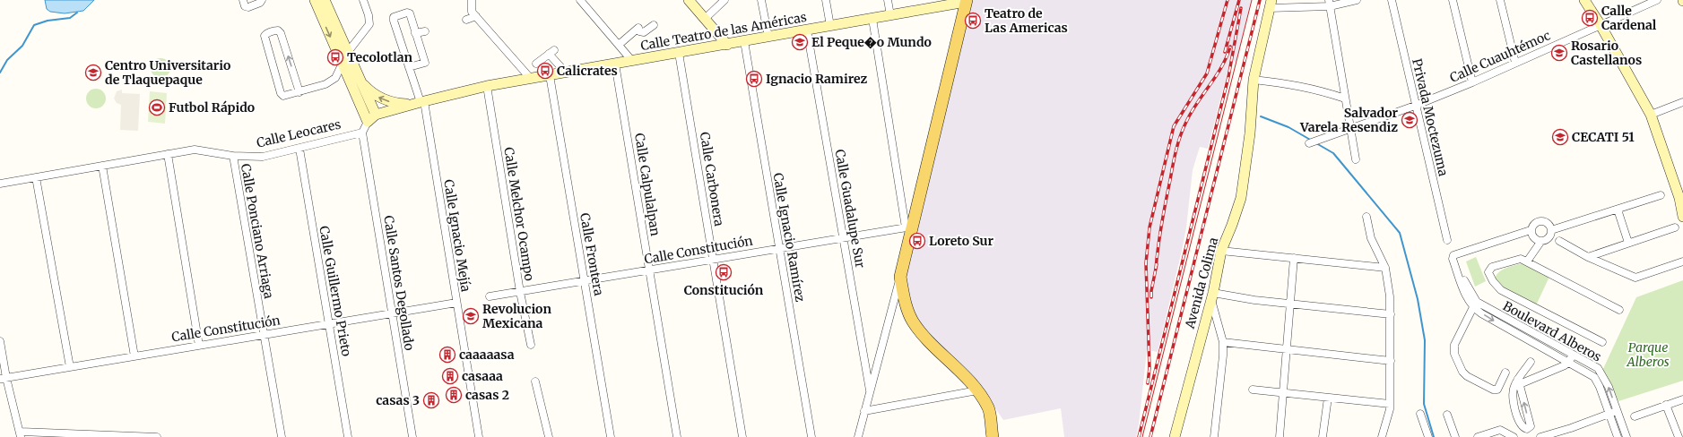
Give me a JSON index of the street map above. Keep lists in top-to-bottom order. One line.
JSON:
{"streets":{"street":["Calle Teatro de las Américas","Calle Cuauhtémoc","Privada Moctezuma","Calle Leocares","Calle Carbonera","Calle Calpulalpan","Calle Guadalupe Sur","Calle Melchor Ocampo","Calle Ponciano Arriaga","Calle Ignacio Mejía","Calle Ignacio Ramírez","Calle Constitución","Calle Frontera","Calle Santos Degollado","Avenida Colima","Calle Guillermo Prieto","Boulevard Alberos"]},"crossings":[["Calle Teatro de las Américas","Calle Carbonera"],["Calle Teatro de las Américas","Calle Calpulalpan"],["Calle Teatro de las Américas","Calle Guadalupe Sur"],["Calle Teatro de las Américas","Calle Melchor Ocampo"],["Calle Teatro de las Américas","Calle Ignacio Ramírez"],["Calle Teatro de las Américas","Calle Frontera"],["Calle Cuauhtémoc","Privada Moctezuma"],["Calle Leocares","Calle Ponciano Arriaga"],["Calle Leocares","Calle Santos Degollado"],["Calle Leocares","Calle Guillermo Prieto"],["Calle Carbonera","Calle Constitución"],["Calle Calpulalpan","Calle Constitución"],["Calle Guadalupe Sur","Calle Constitución"],["Calle Melchor Ocampo","Calle Constitución"],["Calle Ponciano Arriaga","Calle Constitución"],["Calle Ignacio Mejía","Calle Constitución"],["Calle Ignacio Ramírez","Calle Constitución"],["Calle Constitución","Calle Frontera"],["Calle Constitución","Calle Santos Degollado"],["Calle Constitución","Calle Guillermo Prieto"]],"parks":["Parque Alberos"],"places":{"bus stop":["Calle Cardenal","Teatro de Las Americas","Tecolotlan","Calicrates","Ignacio Ramirez","Loreto Sur","Constitución"],"school or university":["El Peque�o Mundo","Rosario Castellanos","Centro Universitario de Tlaquepaque","Salvador Varela Resendiz","CECATI 51","Revolucion Mexicana"],"sports":["Futbol Rápido"],"building":["caaaaasa","casaaa","casas 2","casas 3"]}}
